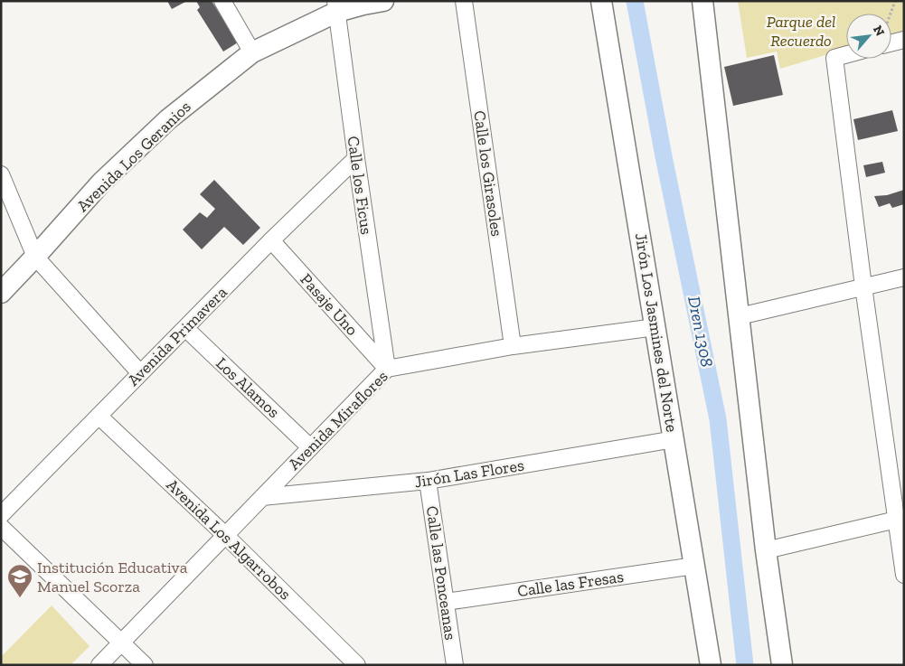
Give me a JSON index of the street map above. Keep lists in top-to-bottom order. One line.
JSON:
{"streets":{"street":["Avenida Los Geranios","Calle los Girasoles","Calle los Ficus","Pasaje Uno","Jirón Los Jasmines del Norte","Avenida Primavera","Los Alamos","Avenida Miraflores","Jirón Las Flores","Avenida Los Algarrobos","Calle las Ponceanas","Calle las Fresas"]},"crossings":[["Avenida Los Geranios","Calle los Ficus"],["Calle los Girasoles","Avenida Miraflores"],["Calle los Ficus","Pasaje Uno"],["Calle los Ficus","Avenida Primavera"],["Calle los Ficus","Avenida Miraflores"],["Pasaje Uno","Avenida Primavera"],["Pasaje Uno","Avenida Miraflores"],["Jirón Los Jasmines del Norte","Avenida Miraflores"],["Jirón Los Jasmines del Norte","Jirón Las Flores"],["Jirón Los Jasmines del Norte","Calle las Fresas"],["Avenida Primavera","Los Alamos"],["Avenida Primavera","Avenida Los Algarrobos"],["Los Alamos","Avenida Miraflores"],["Avenida Miraflores","Jirón Las Flores"],["Avenida Miraflores","Avenida Los Algarrobos"],["Jirón Las Flores","Calle las Ponceanas"],["Calle las Ponceanas","Calle las Fresas"]],"water":["Dren 1308"],"parks":["Parque del Recuerdo"],"places":{"school or university":["Institución Educativa Manuel Scorza"]},"north":"top right"}
